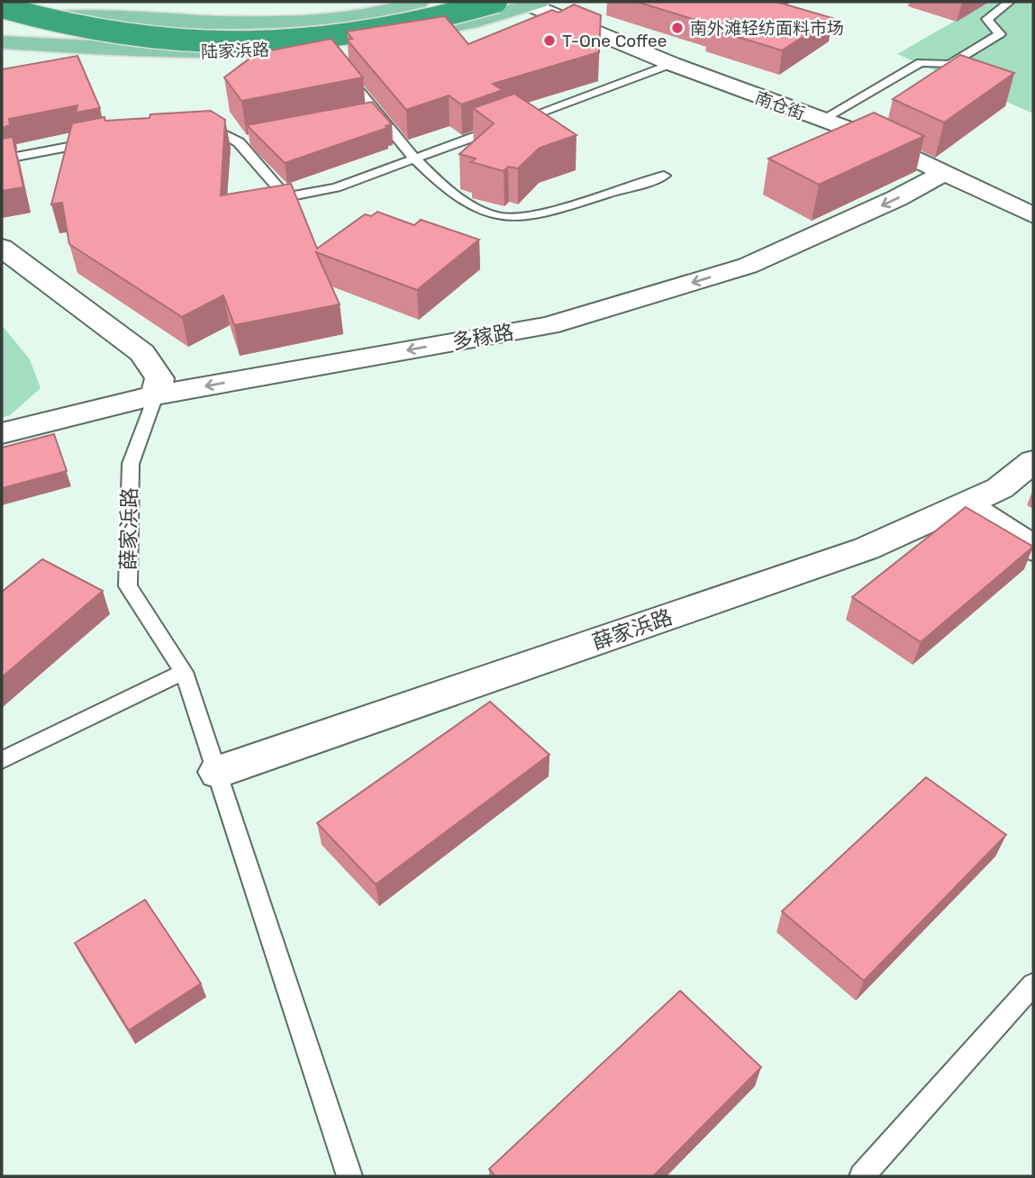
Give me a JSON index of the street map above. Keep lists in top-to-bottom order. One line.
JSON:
{"streets":{"main road":["陆家浜路"],"street":["南仓街","多稼路","薛家浜路"]},"crossings":[["陆家浜路","南仓街"],["南仓街","多稼路"],["多稼路","薛家浜路"]],"one_way":["多稼路"],"places":["南外滩轻纺面料市场","T-One Coffee"]}
